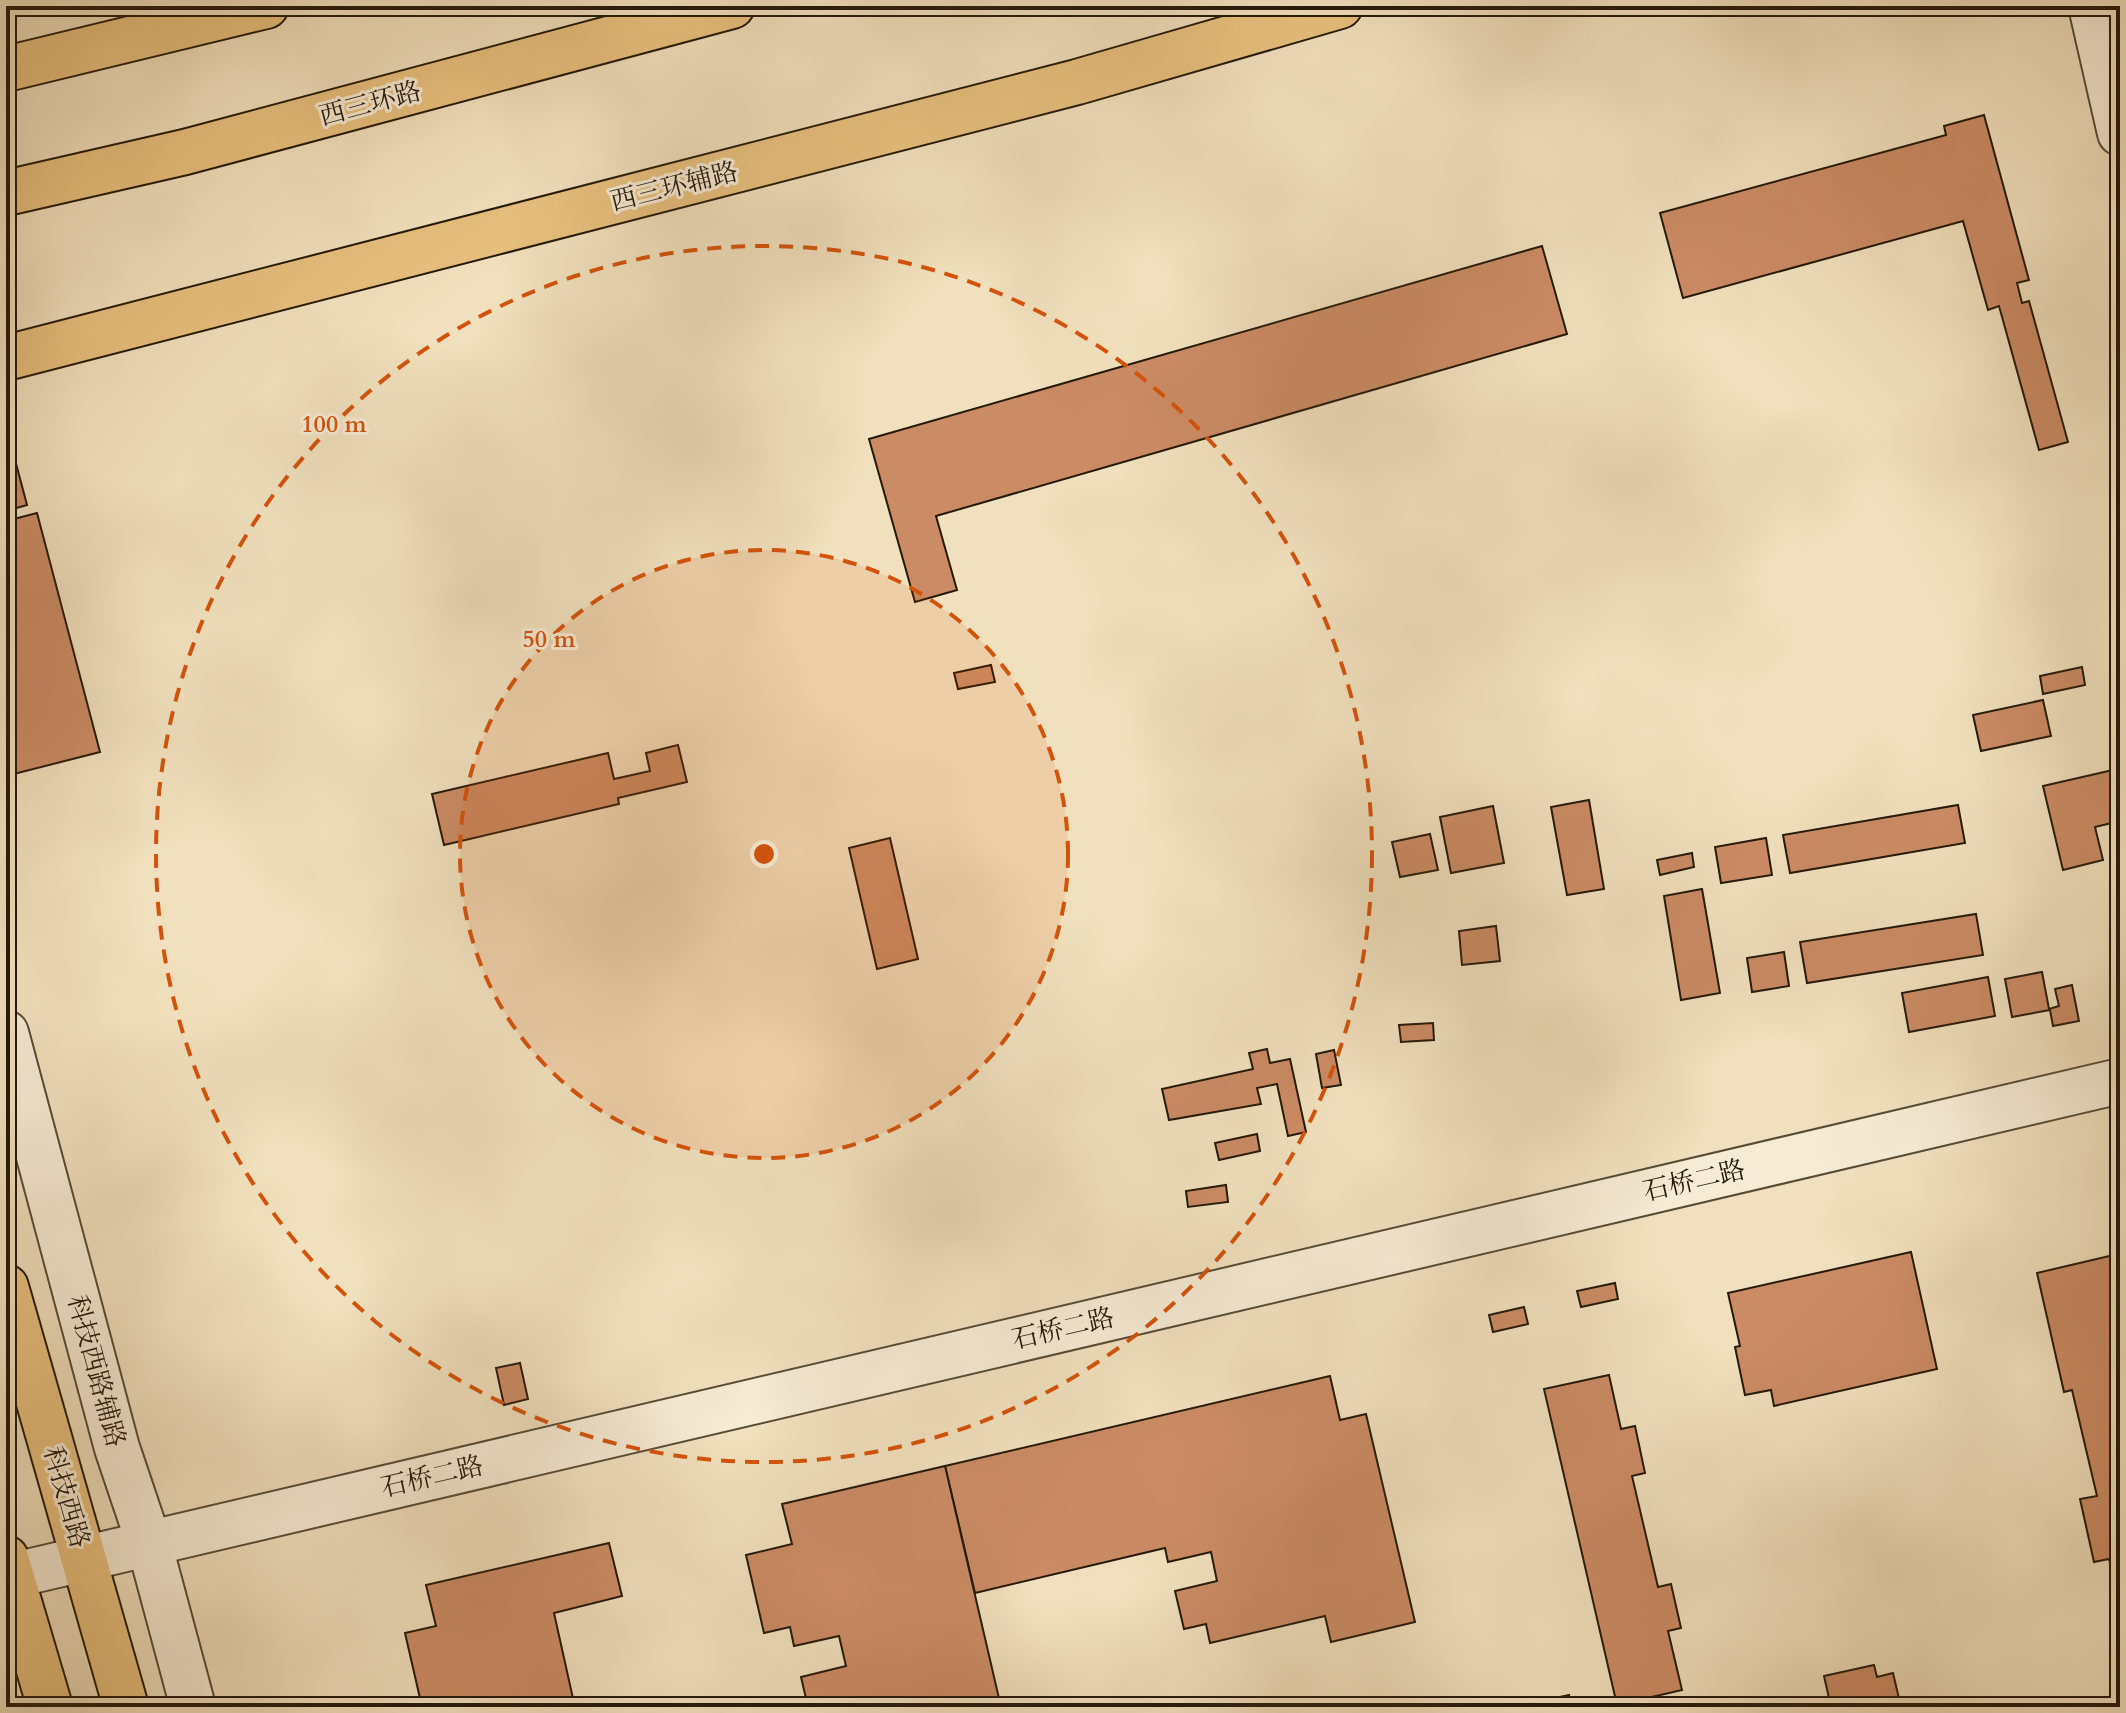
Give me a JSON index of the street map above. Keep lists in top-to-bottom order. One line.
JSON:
{"streets":{"main road":["西三环路","西三环辅路","科技西路"],"street":["石桥二路","科技西路辅路"]},"crossings":[["石桥二路","科技西路辅路"],["石桥二路","科技西路"]],"rings":["100 m","50 m"]}
